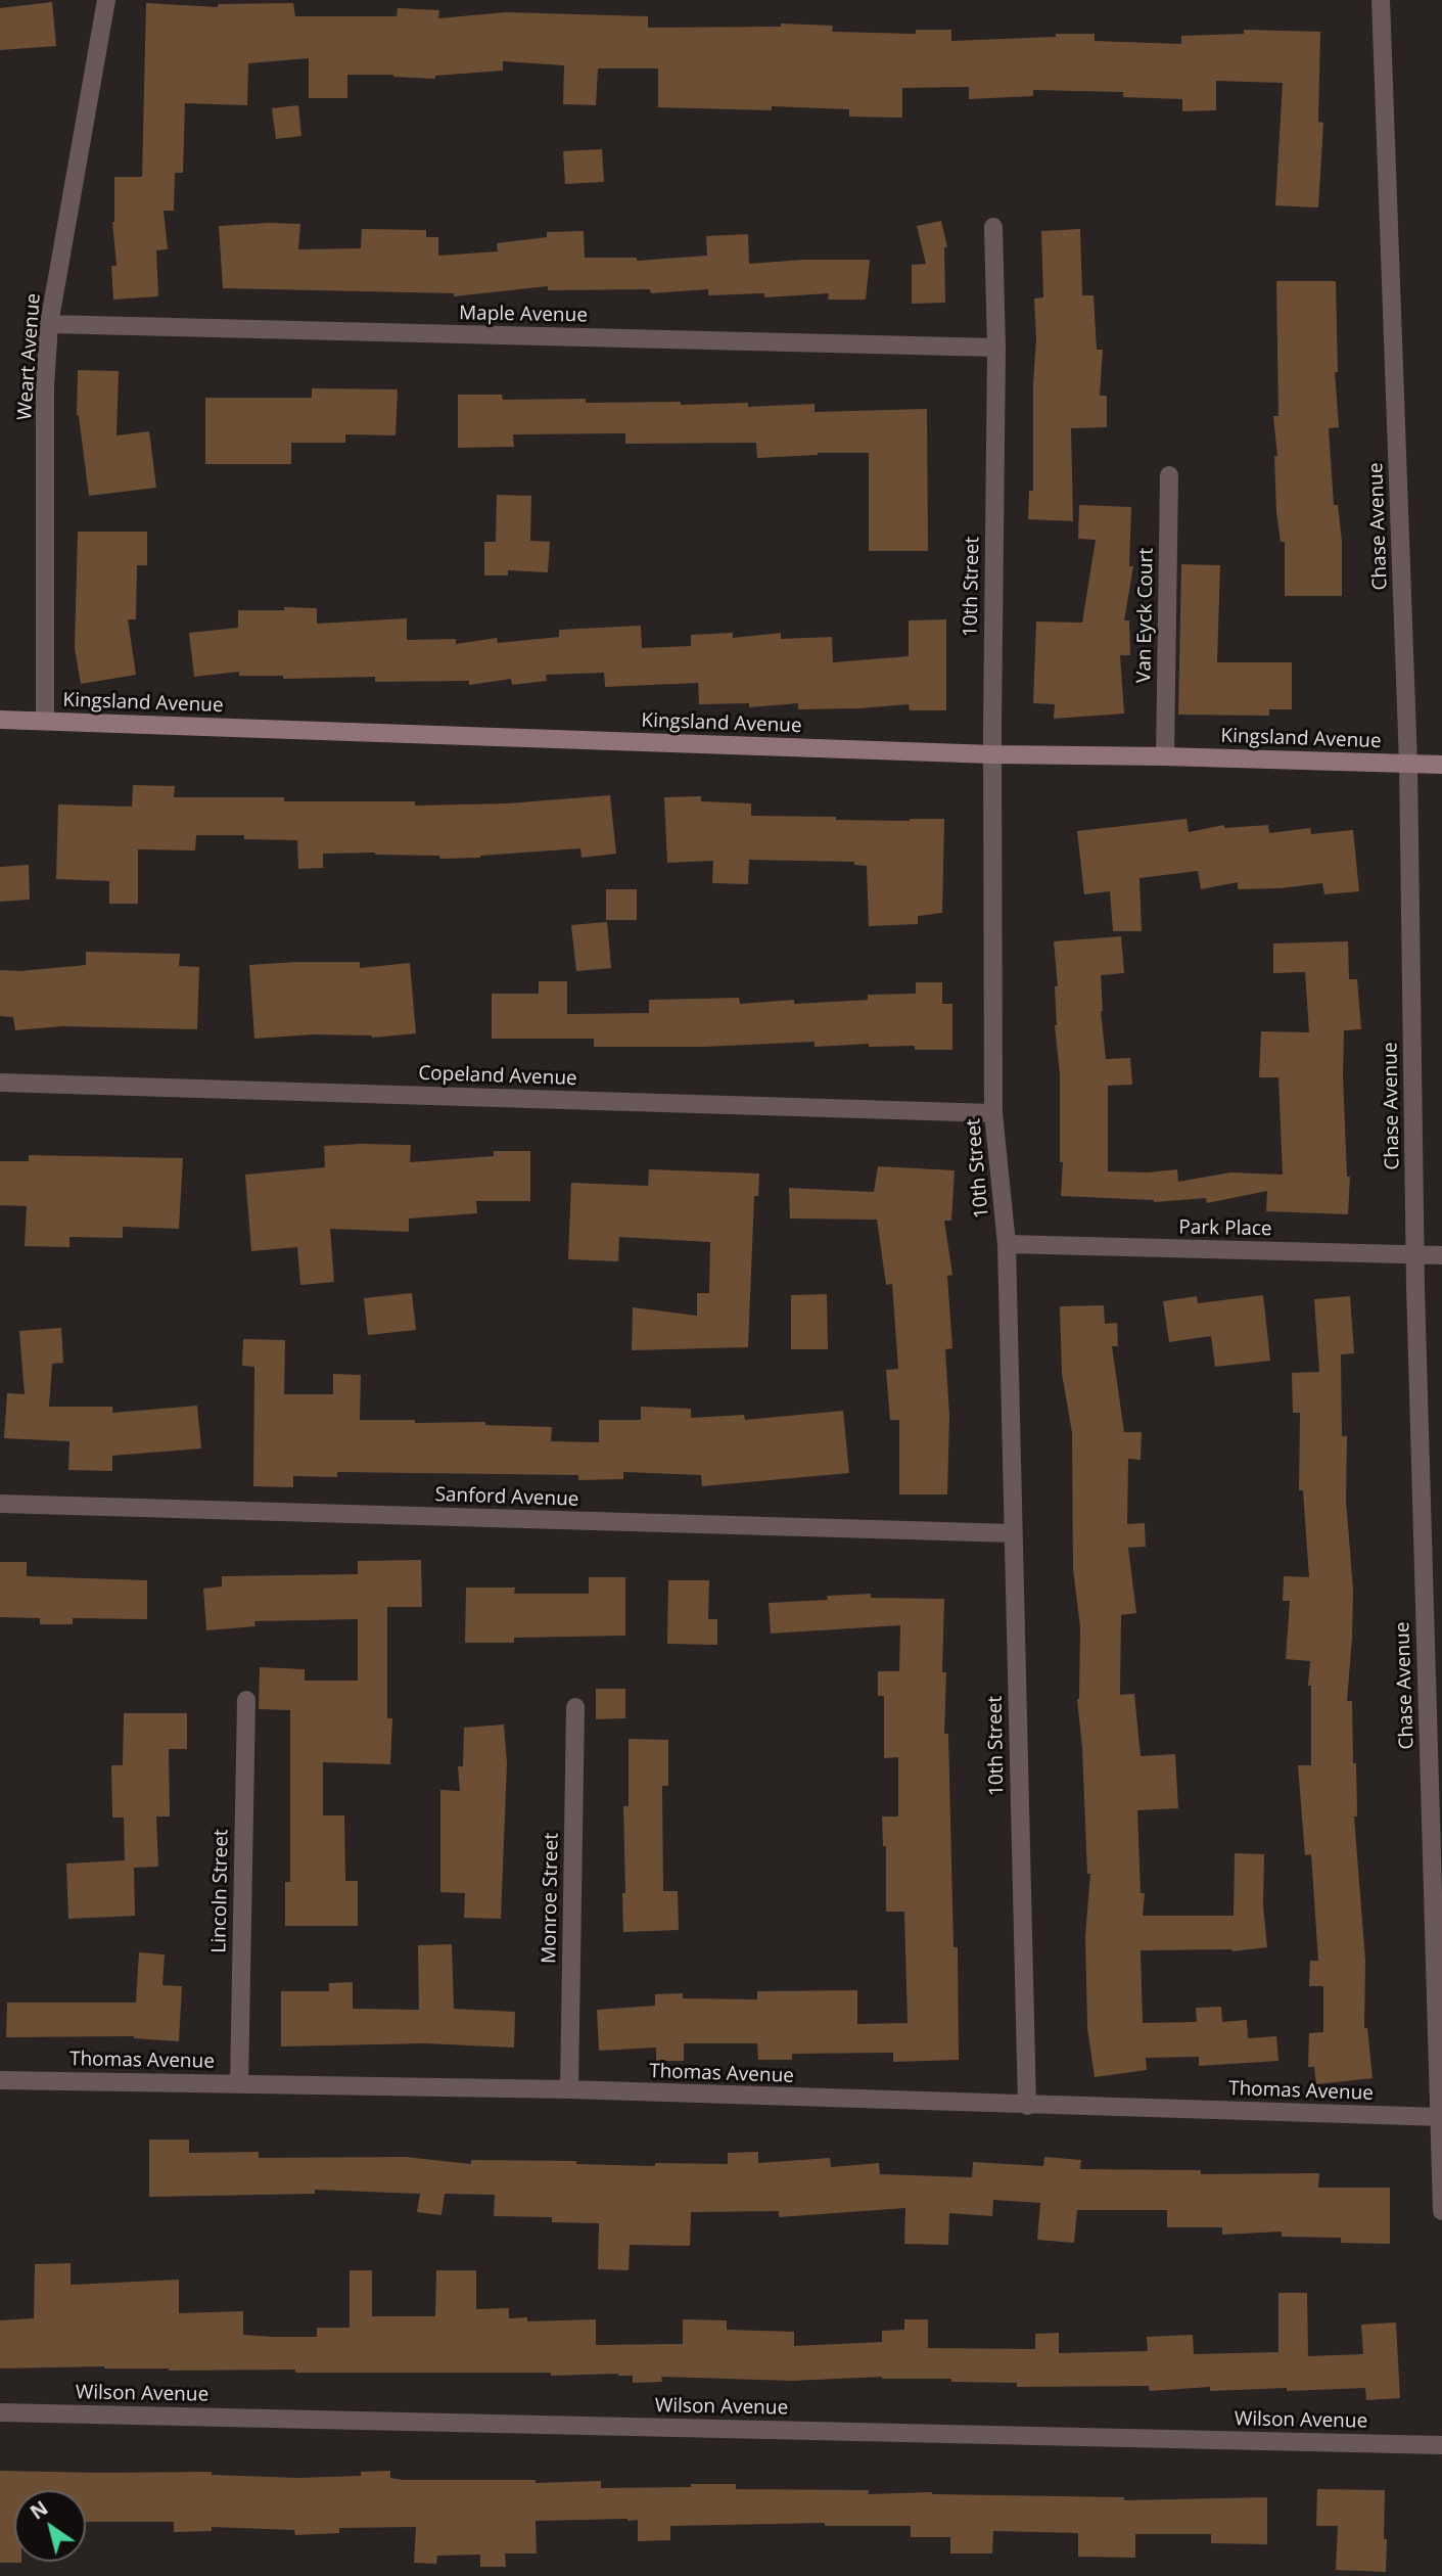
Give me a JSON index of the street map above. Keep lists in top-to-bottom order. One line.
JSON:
{"streets":{"main road":["Kingsland Avenue"],"street":["Maple Avenue","Weart Avenue","Chase Avenue","10th Street","Van Eyck Court","Copeland Avenue","Park Place","Sanford Avenue","Lincoln Street","Monroe Street","Thomas Avenue","Wilson Avenue"]},"crossings":[["Maple Avenue","Weart Avenue"],["Maple Avenue","10th Street"],["Weart Avenue","Kingsland Avenue"],["Chase Avenue","Kingsland Avenue"],["Chase Avenue","Park Place"],["Chase Avenue","Thomas Avenue"],["10th Street","Kingsland Avenue"],["10th Street","Copeland Avenue"],["10th Street","Park Place"],["10th Street","Sanford Avenue"],["10th Street","Thomas Avenue"],["Van Eyck Court","Kingsland Avenue"],["Lincoln Street","Thomas Avenue"],["Monroe Street","Thomas Avenue"]],"north":"top left"}
